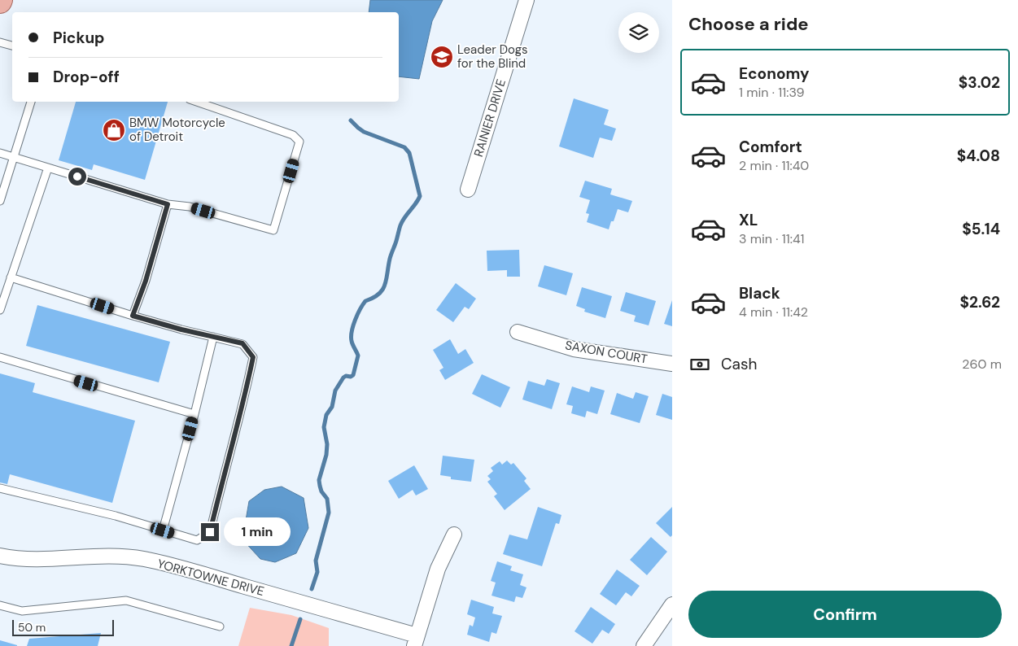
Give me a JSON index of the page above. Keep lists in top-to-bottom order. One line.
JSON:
{"streets":{"street":["RAINIER DRIVE","SAXON COURT","YORKTOWNE DRIVE"]},"places":{"school or university":["Leader Dogs for the Blind"],"shop":["BMW Motorcycle of Detroit"]},"scale_bar":"50 m","page":{"heading":"Choose a ride","banner":["Pickup","Drop-off"],"list":[{"name":"Economy","note":"1 min · 11:39","value":"$3.02"},{"name":"Comfort","note":"2 min · 11:40","value":"$4.08"},{"name":"XL","note":"3 min · 11:41","value":"$5.14"},{"name":"Black","note":"4 min · 11:42","value":"$2.62"}],"pay":["Cash","260 m"],"bubble":"1 min","buttons":"Confirm","scale":"50 m"}}
